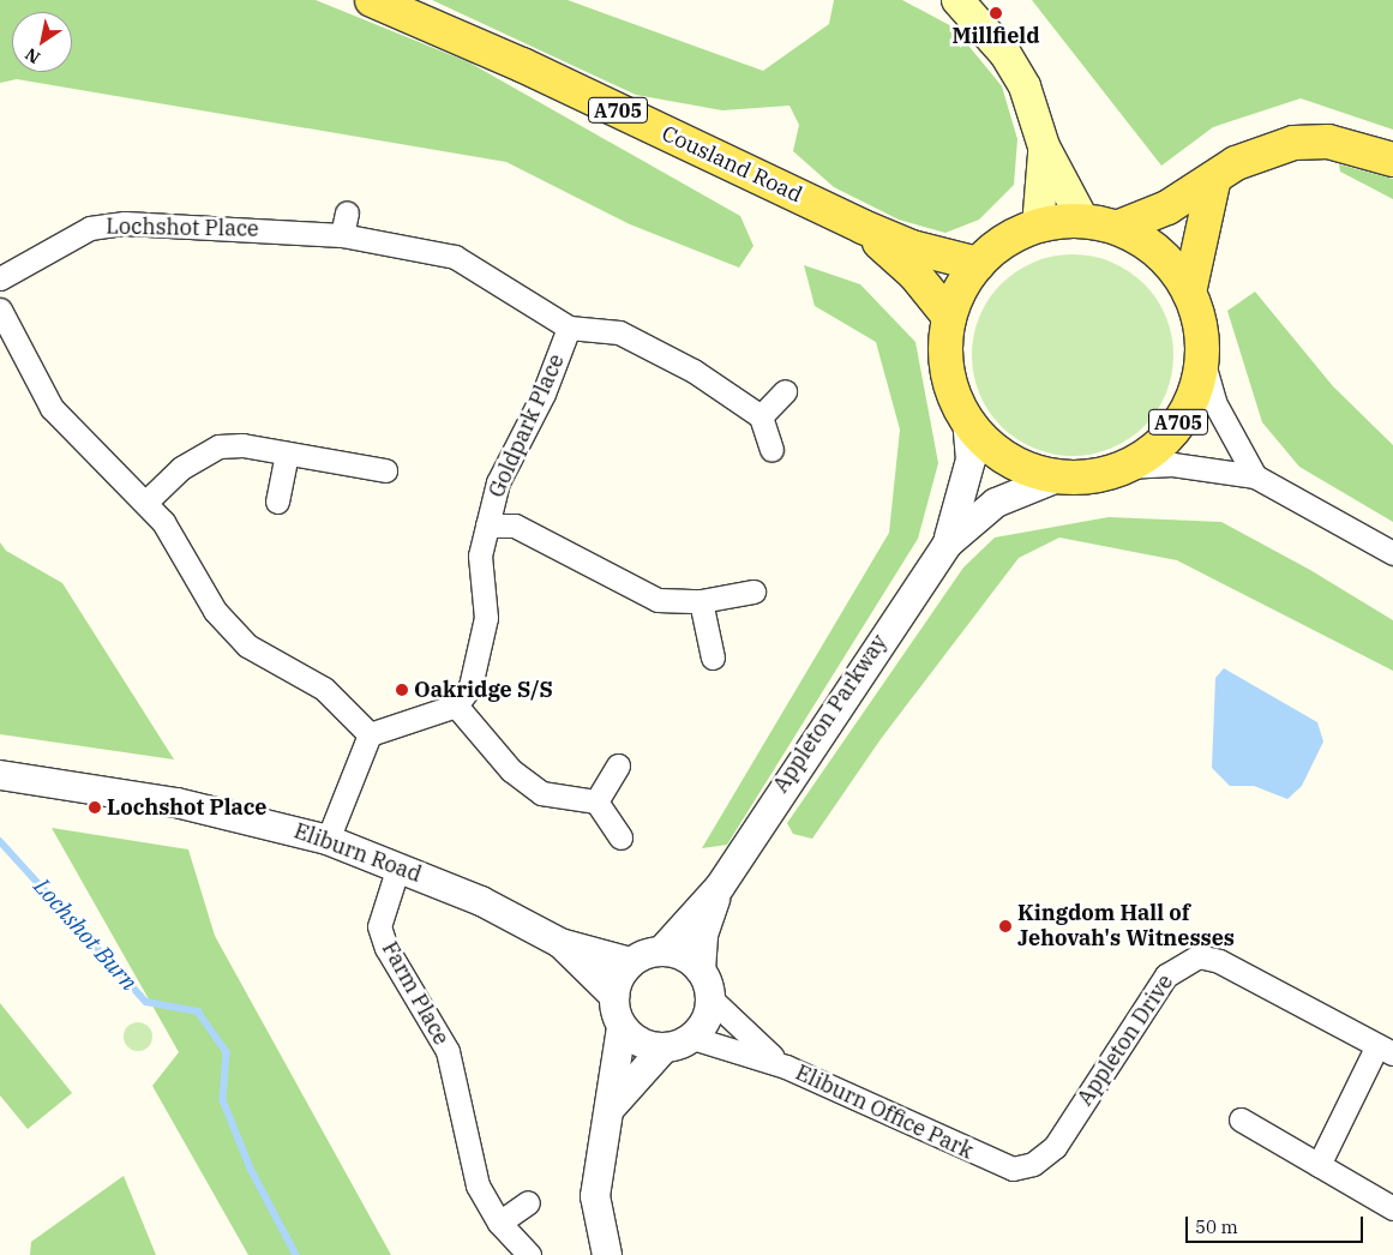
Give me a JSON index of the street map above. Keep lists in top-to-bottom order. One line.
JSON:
{"streets":{"main road":["A705","Cousland Road"],"street":["Lochshot Place","Goldpark Place","Appleton Parkway","Eliburn Road","Farm Place","Appleton Drive","Eliburn Office Park"]},"crossings":[["A705","Cousland Road"],["A705","Appleton Parkway"],["Lochshot Place","Goldpark Place"],["Appleton Parkway","Eliburn Road"],["Appleton Parkway","Eliburn Office Park"],["Eliburn Road","Farm Place"],["Eliburn Road","Eliburn Office Park"],["Appleton Drive","Eliburn Office Park"]],"water":["Lochshot Burn"],"places":["Millfield","Oakridge S/S","Lochshot Place","Kingdom Hall of Jehovah's Witnesses"],"scale_bar":"50 m","north":"bottom left"}
